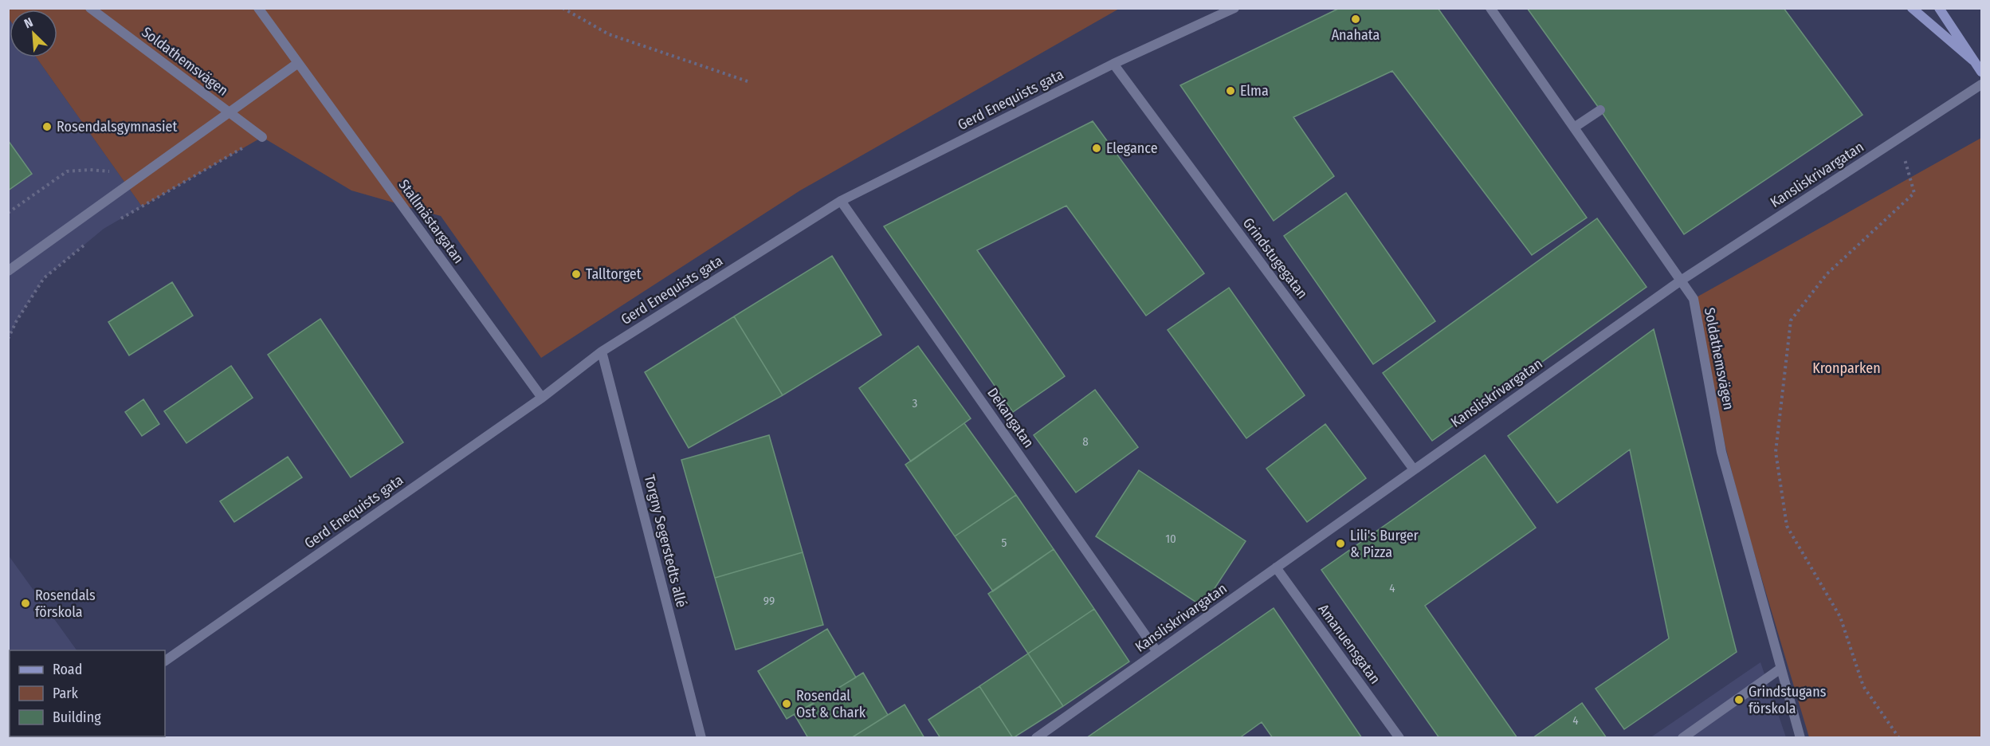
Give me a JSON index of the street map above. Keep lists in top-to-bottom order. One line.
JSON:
{"streets":{"street":["Soldathemsvägen","Gerd Enequists gata","Kansliskrivargatan","Stallmästargatan","Grindstugegatan","Dekangatan","Torgny Segerstedts allé","Amanuensgatan"]},"crossings":[["Soldathemsvägen","Kansliskrivargatan"],["Gerd Enequists gata","Stallmästargatan"],["Gerd Enequists gata","Grindstugegatan"],["Gerd Enequists gata","Dekangatan"],["Gerd Enequists gata","Torgny Segerstedts allé"],["Kansliskrivargatan","Grindstugegatan"],["Kansliskrivargatan","Dekangatan"],["Kansliskrivargatan","Amanuensgatan"]],"parks":["Kronparken"],"places":["Anahata","Elma","Rosendalsgymnasiet","Elegance","Talltorget","Lili's Burger & Pizza","Rosendals förskola","Grindstugans förskola","Rosendal Ost & Chark"],"house_numbers":["3","8","10","5","4","99","4"],"legend":["Road","Park","Building"],"north":"top left"}
